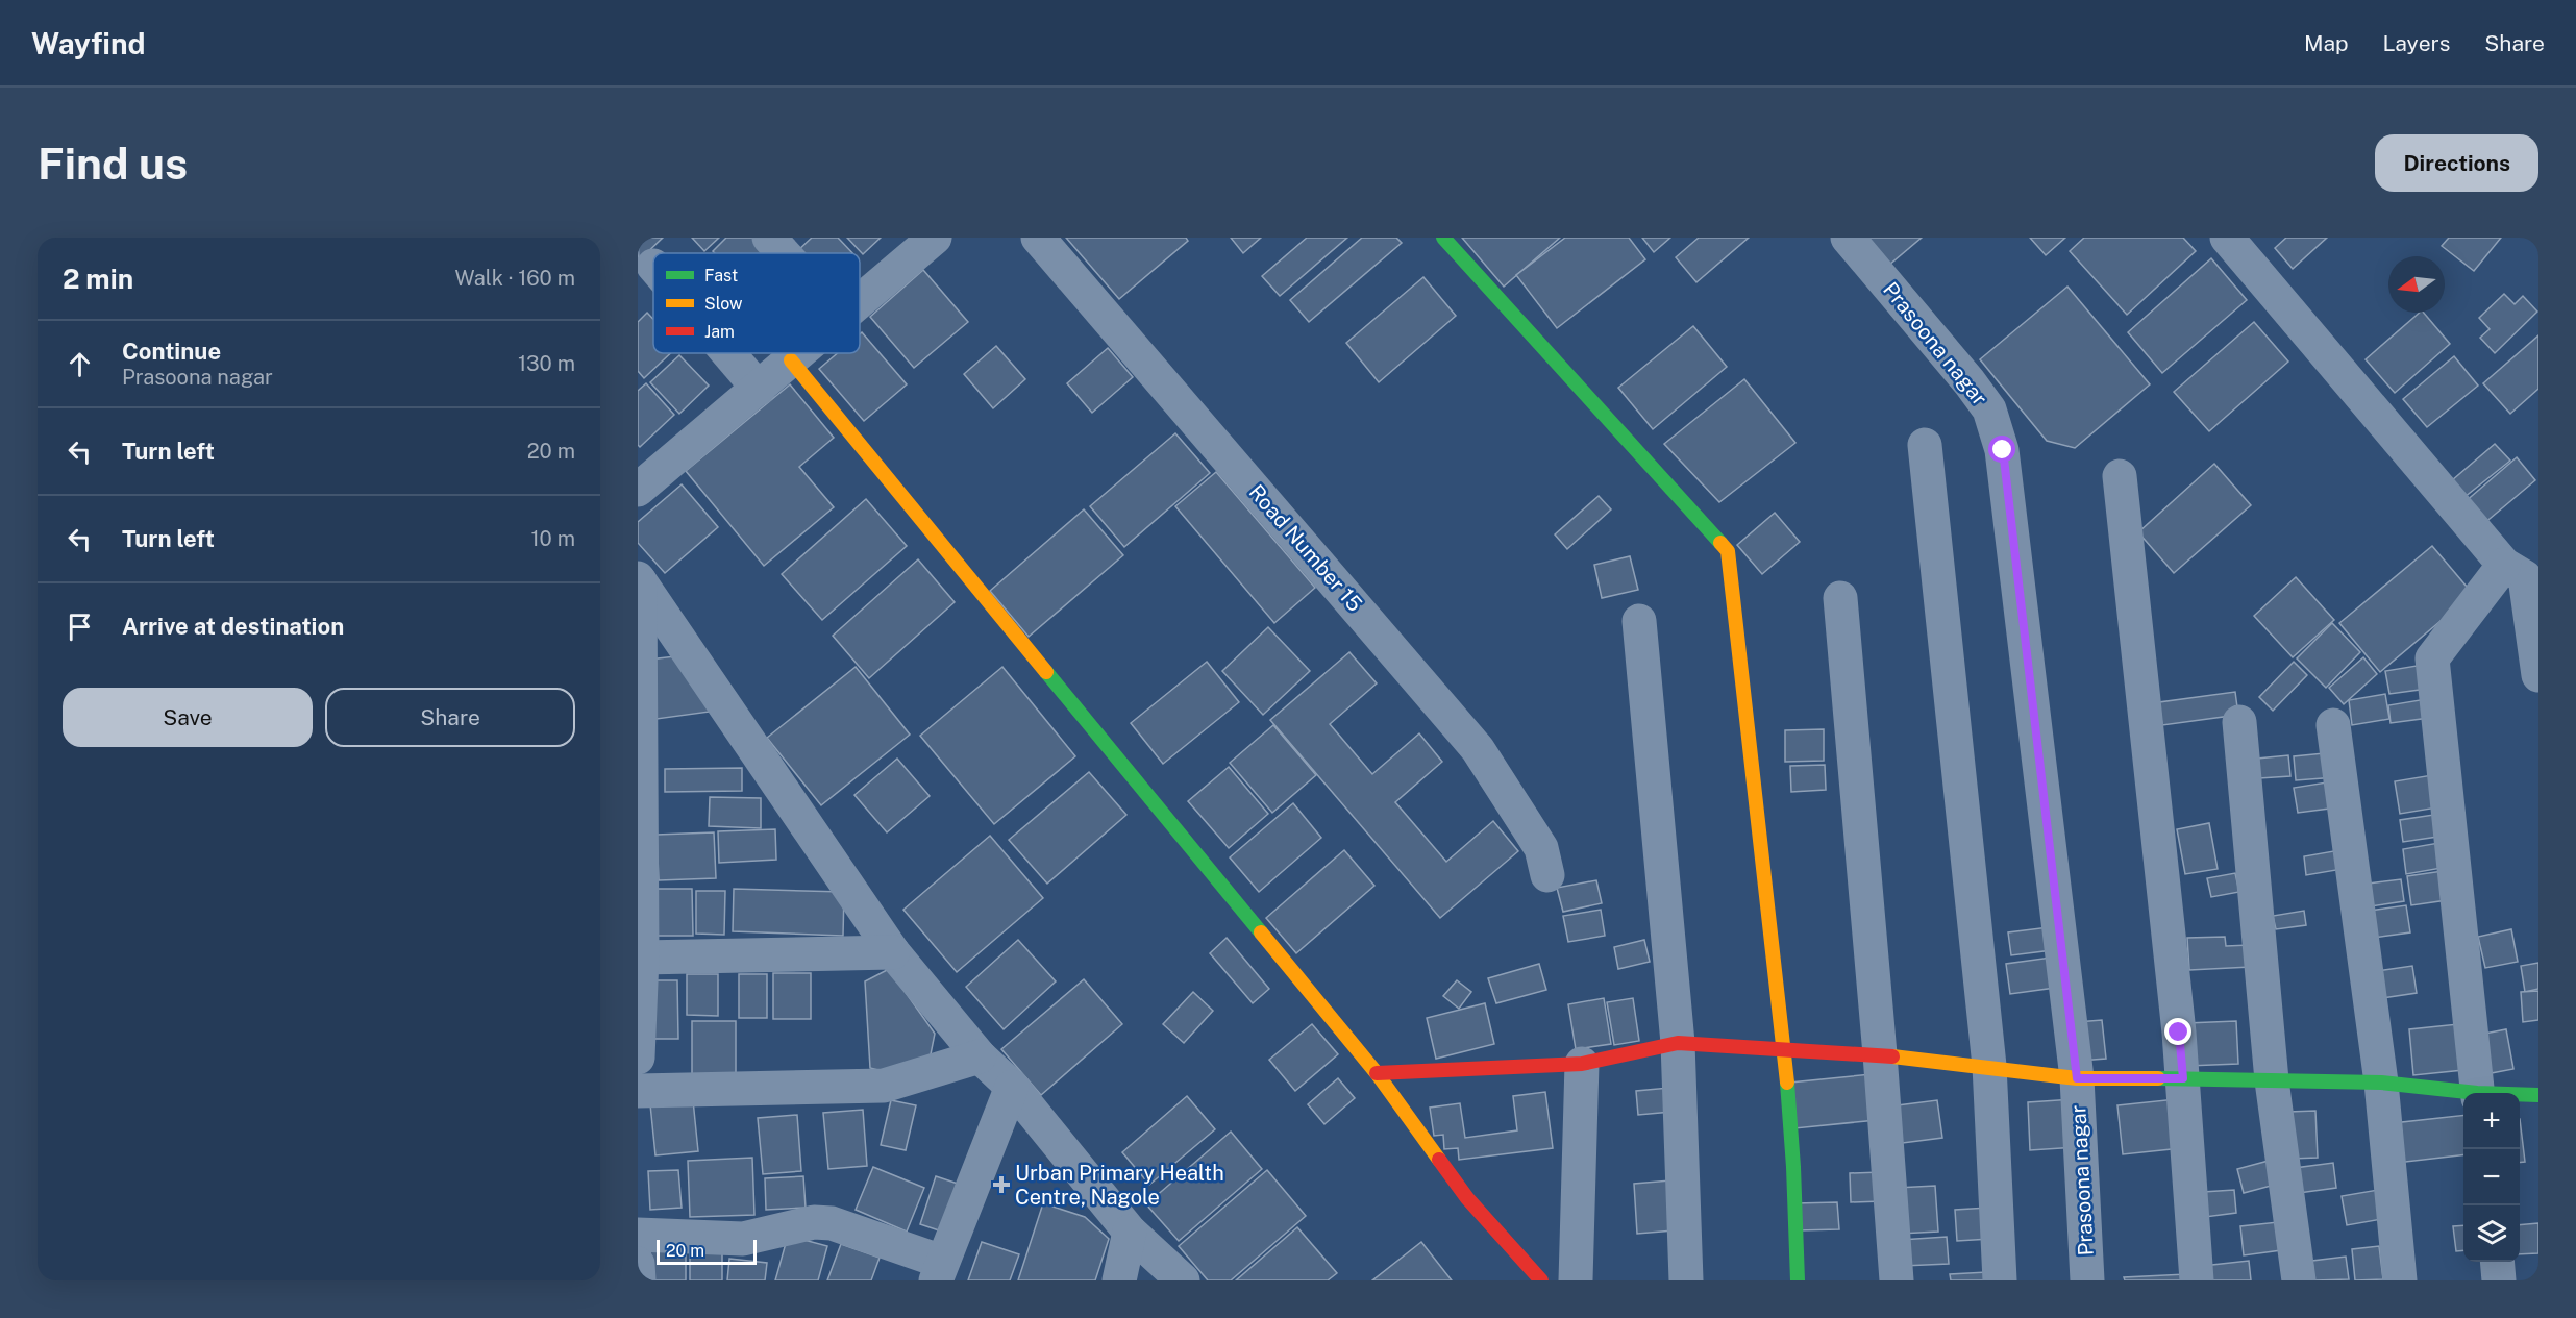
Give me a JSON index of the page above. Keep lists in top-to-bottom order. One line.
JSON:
{"streets":{"street":["Prasoona nagar","Road Number 15"]},"places":{"health":["Urban Primary Health Centre, Nagole"]},"legend":["Fast","Slow","Jam"],"scale_bar":"20 m","north":"left","page":{"header":"Wayfind","nav":["Map","Layers","Share"],"buttons":["Directions",["Save","Share"]],"title":"Find us","heading":["2 min","Walk · 160 m"],"list":[["Continue","Prasoona nagar","130 m"],["Turn left","20 m"],["Turn left","10 m"],"Arrive at destination"],"map_buttons":["+","−"],"scale":"20 m"}}
